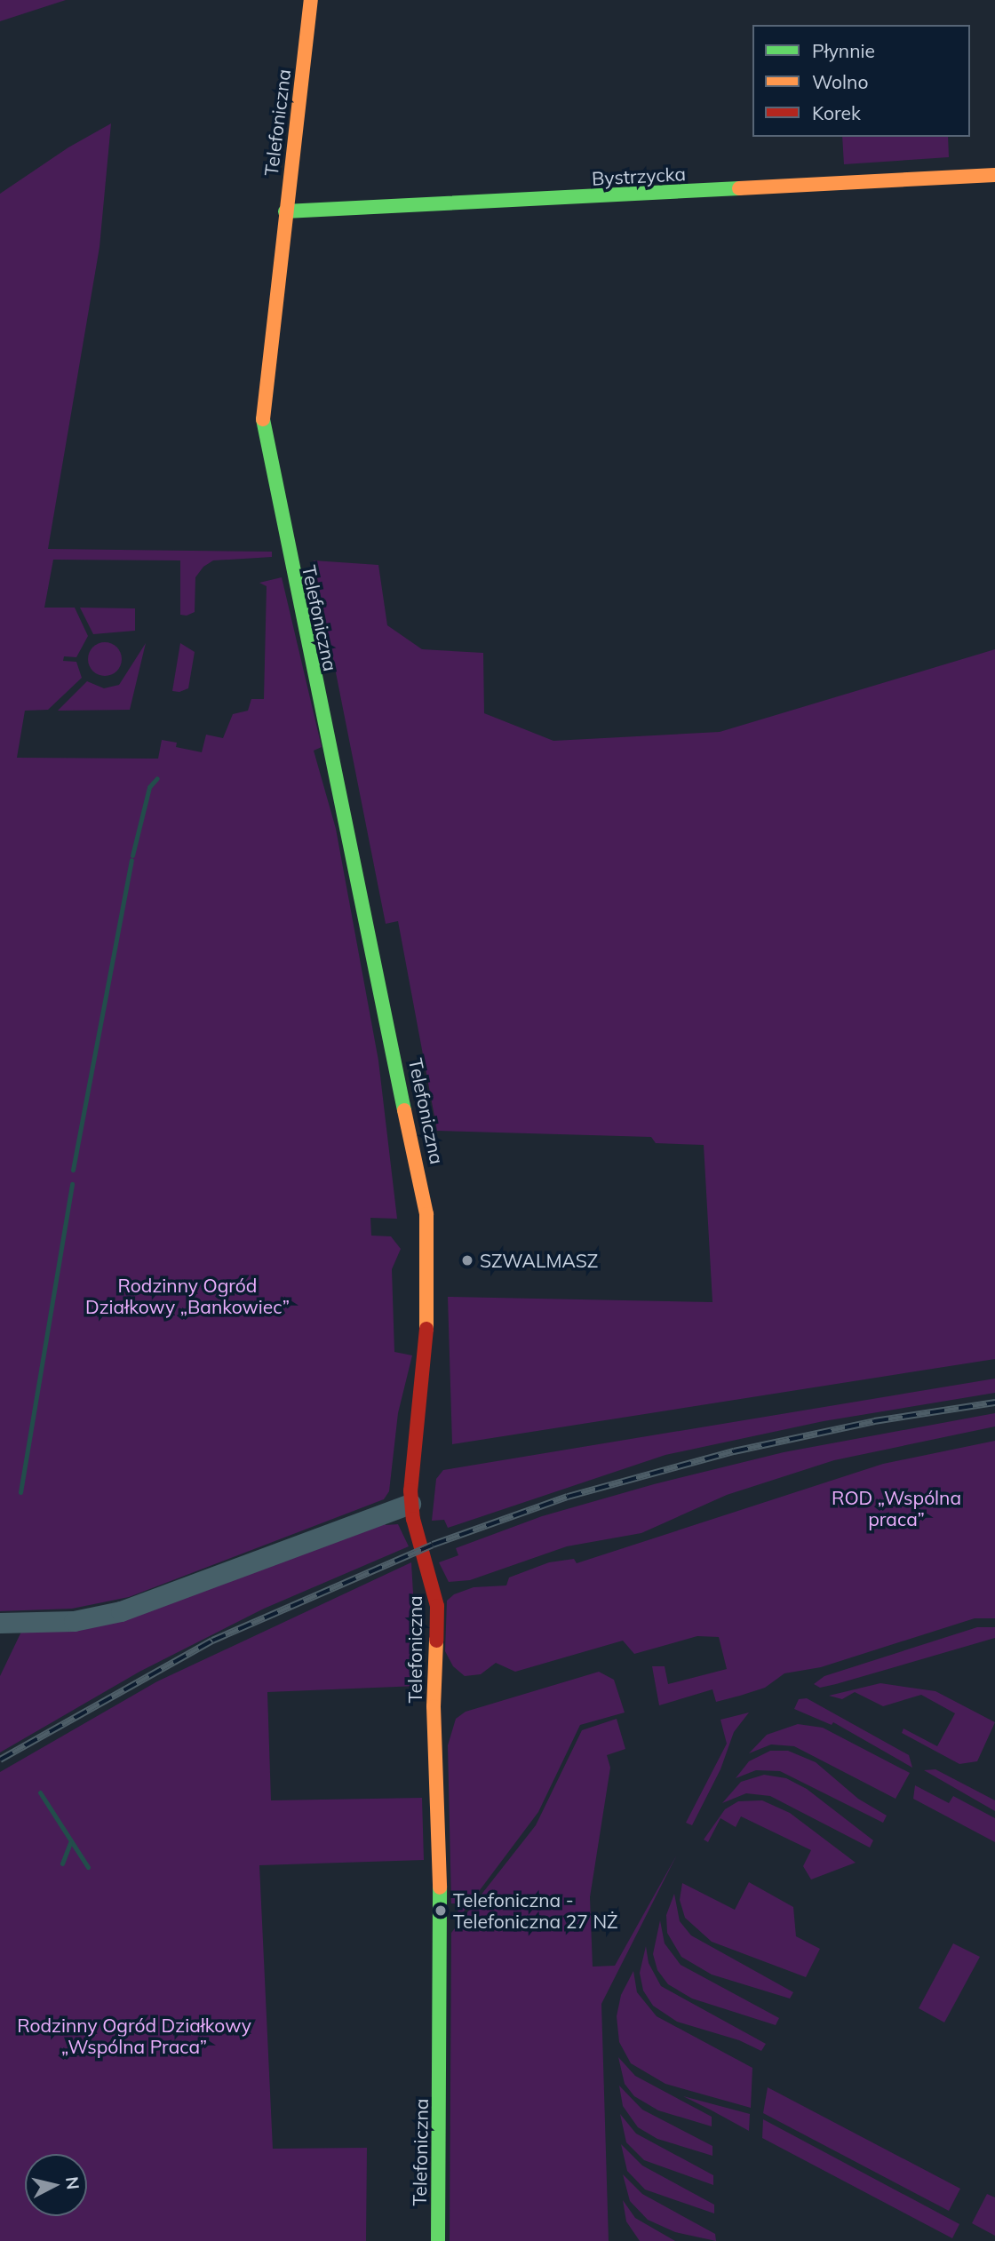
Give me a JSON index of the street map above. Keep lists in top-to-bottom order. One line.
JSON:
{"streets":{"street":["Telefoniczna","Bystrzycka"]},"crossings":[["Telefoniczna","Bystrzycka"]],"parks":["Rodzinny Ogród Działkowy „Bankowiec”","ROD „Wspólna praca”","Rodzinny Ogród Działkowy „Wspólna Praca”"],"places":["SZWALMASZ","Telefoniczna - Telefoniczna 27 NŻ"],"legend":["Płynnie","Wolno","Korek"],"north":"right"}
